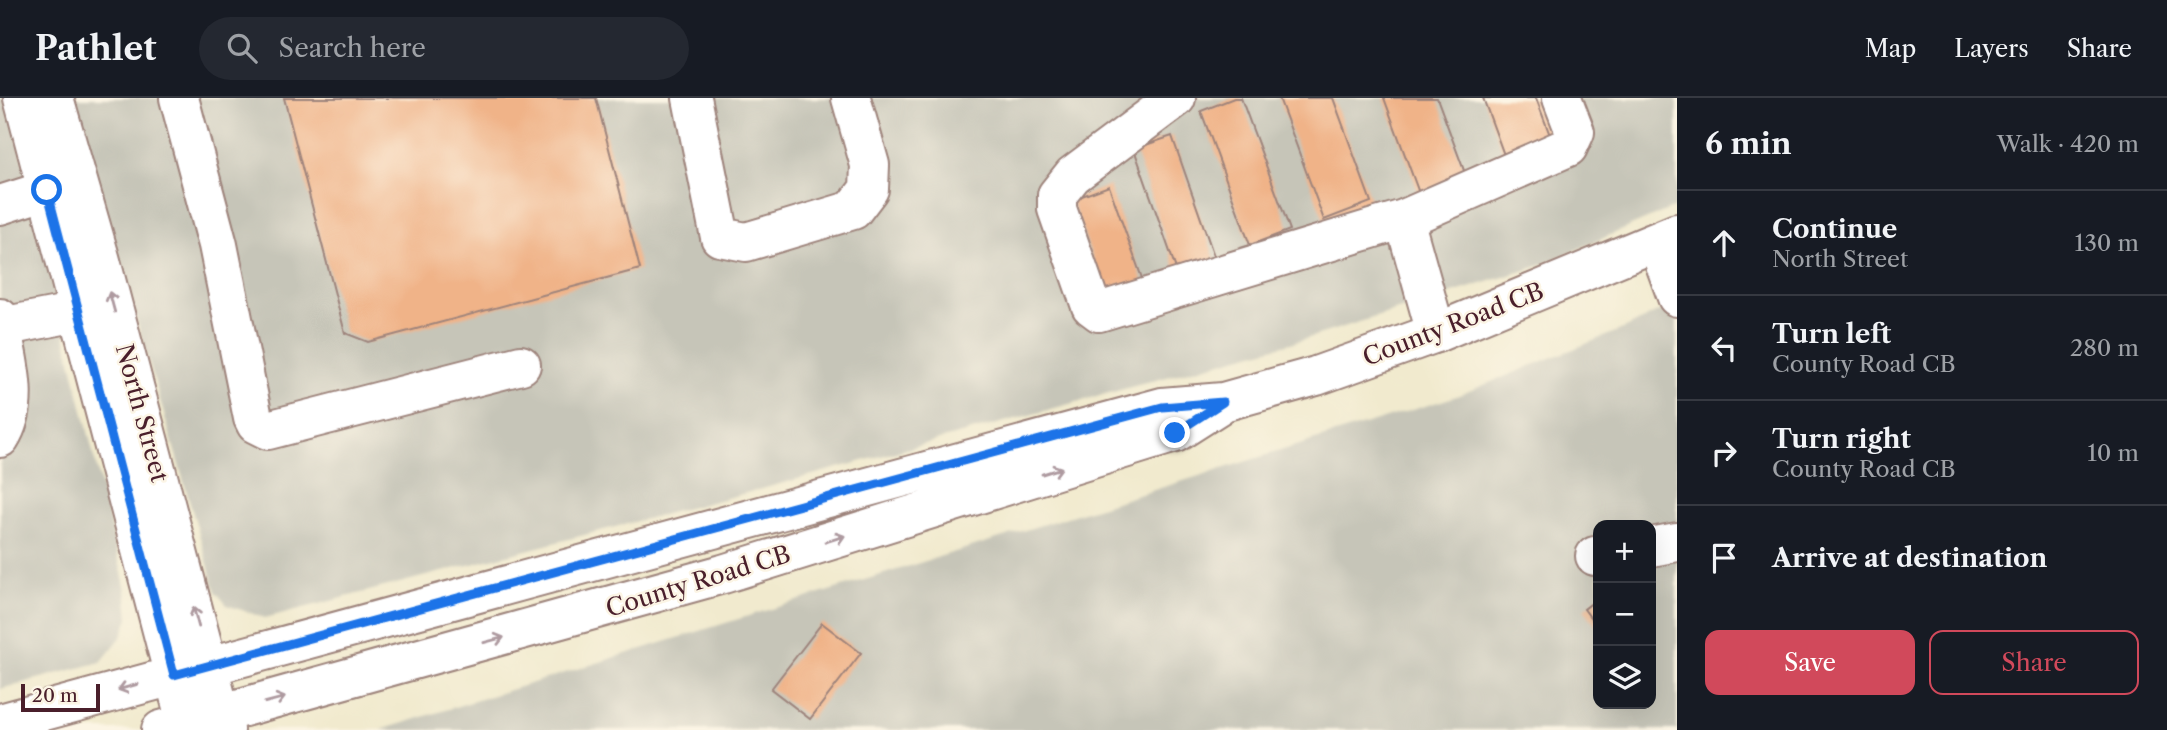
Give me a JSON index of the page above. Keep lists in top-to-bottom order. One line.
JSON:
{"streets":{"main road":["County Road CB","North Street"]},"crossings":[["County Road CB","North Street"]],"scale_bar":"20 m","page":{"header":"Pathlet","search":"Search here","nav":["Map","Layers","Share"],"heading":["6 min","Walk · 420 m"],"list":[["Continue","North Street","130 m"],["Turn left","County Road CB","280 m"],["Turn right","County Road CB","10 m"],"Arrive at destination"],"map_buttons":["+","−"],"buttons":["Save","Share"],"scale":"20 m"}}
